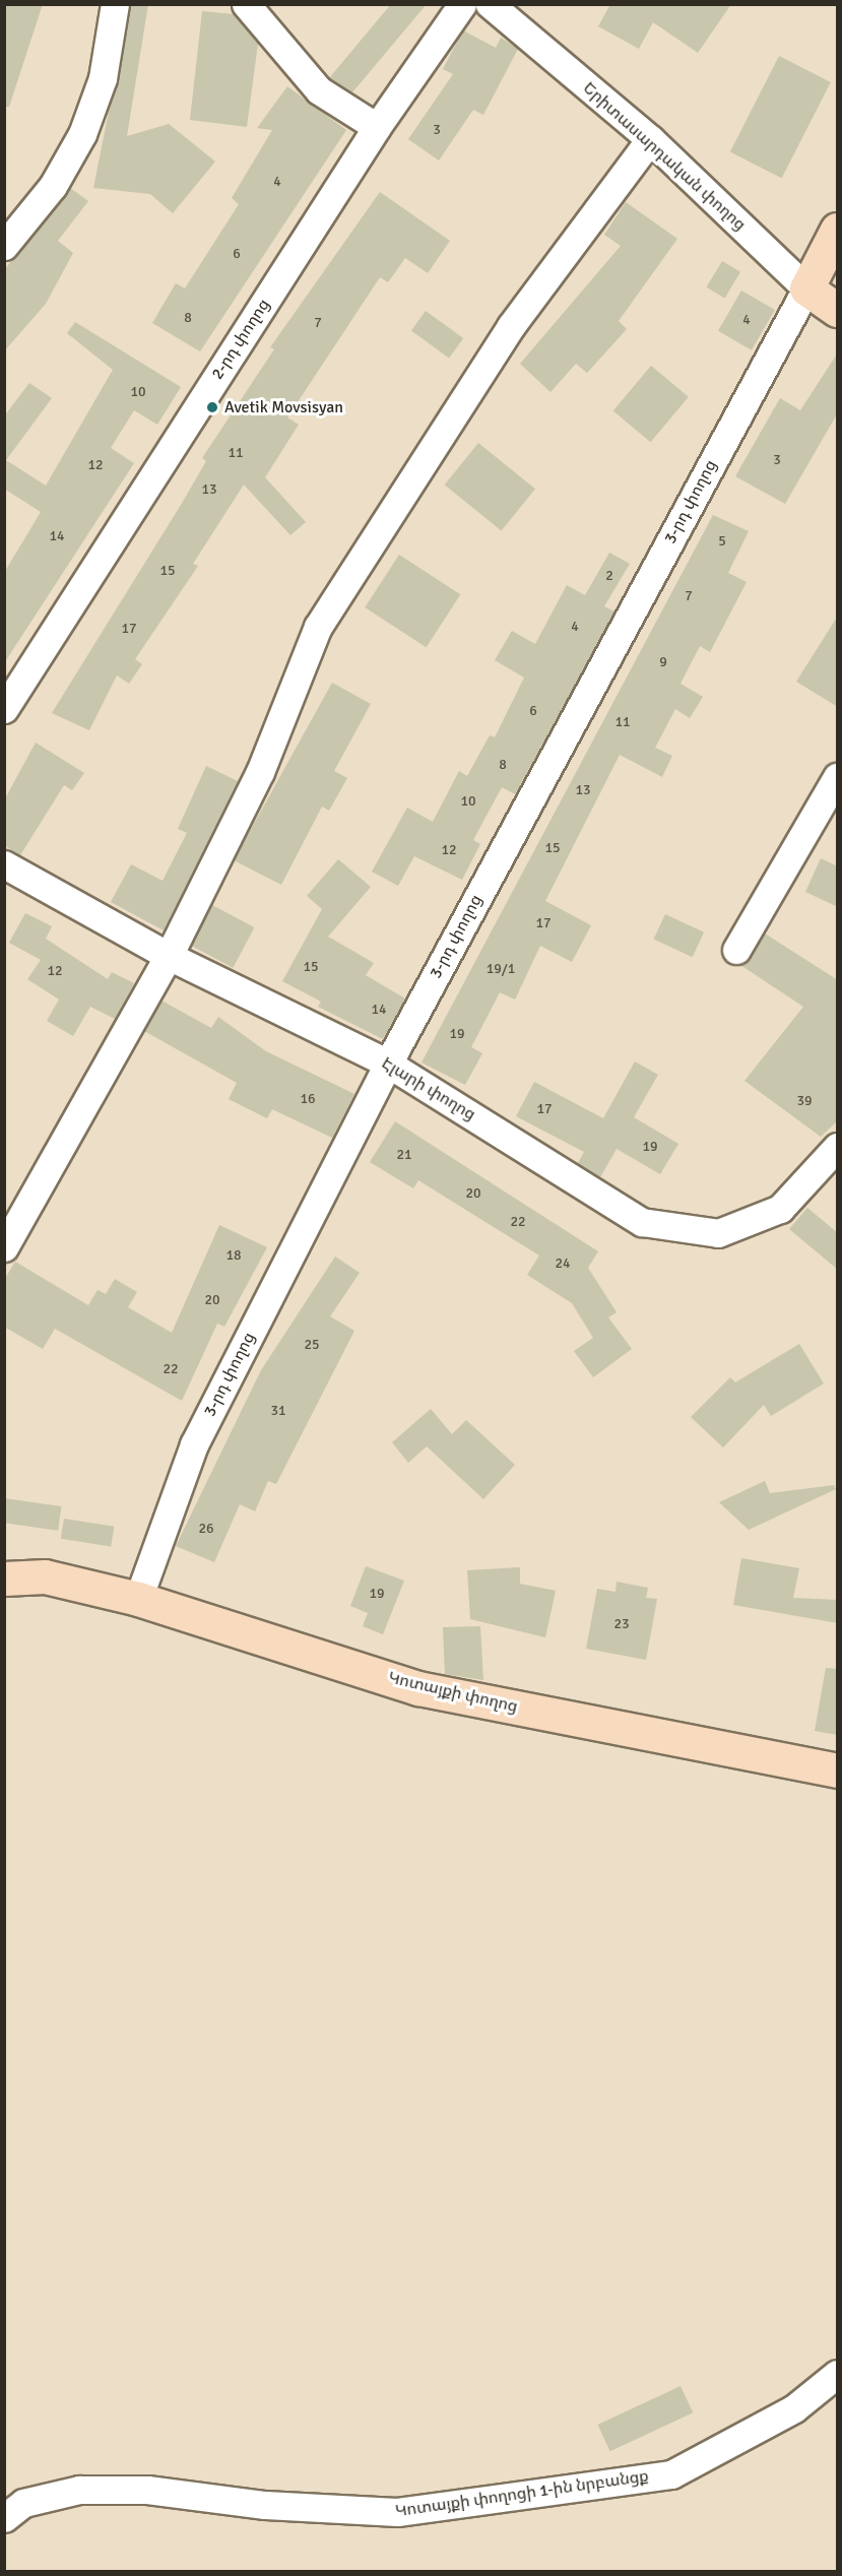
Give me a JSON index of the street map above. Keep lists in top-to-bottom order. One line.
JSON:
{"streets":{"main road":["Երիտասարդական փողոց","Կոտայքի փողոց"],"street":["2-րդ փողոց","3-րդ փողոց","Էլարի փողոց","Կոտայքի փողոցի 1-ին նրբանցք"]},"crossings":[["Երիտասարդական փողոց","3-րդ փողոց"],["3-րդ փողոց","Էլարի փողոց"],["3-րդ փողոց","Կոտայքի փողոց"]],"places":["Avetik Movsisyan"],"house_numbers":["3","4","6","8","4","7","10","11","3","12","13","14","5","15","2","7","4","17","9","6","11","8","13","10","15","12","17","15","19/1","12","14","19","16","39","17","19","21","20","22","18","24","20","25","22","31","26","19","23"]}
